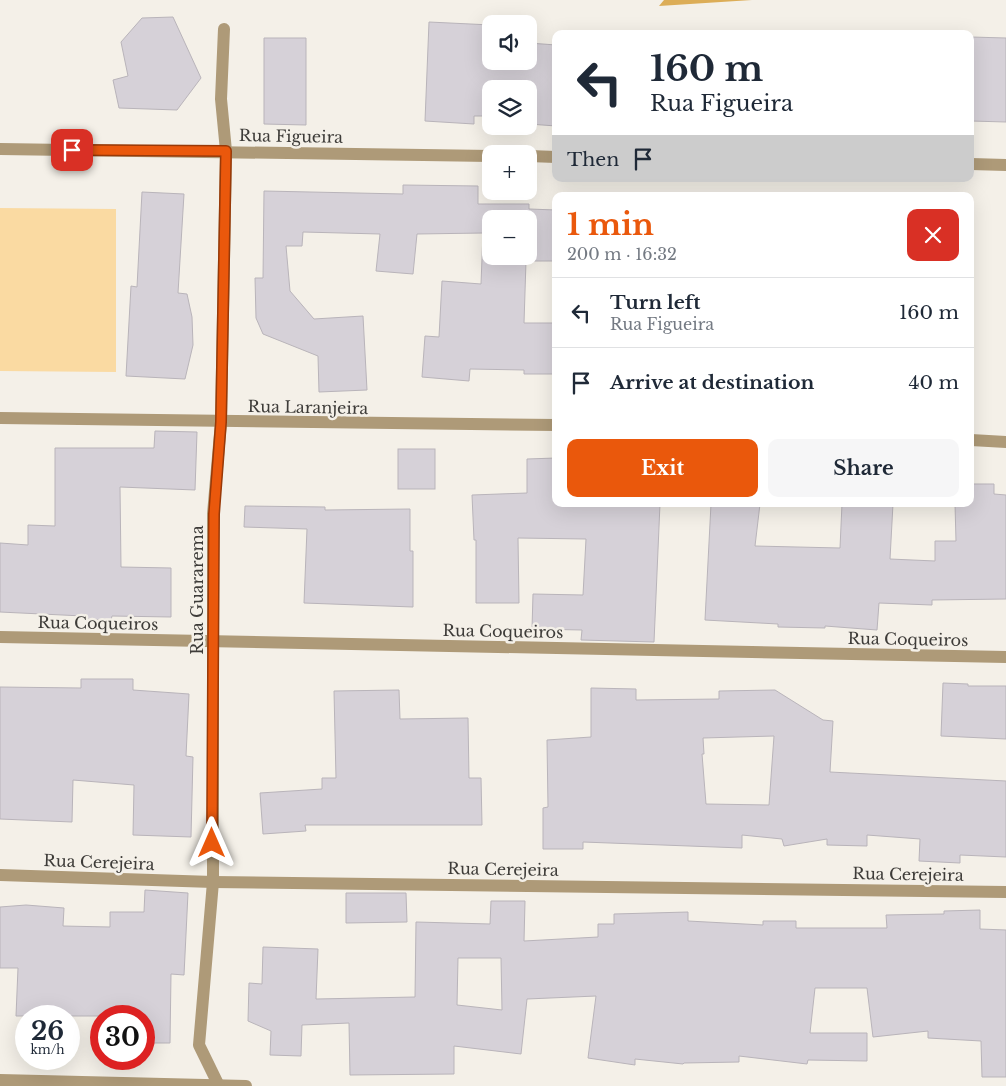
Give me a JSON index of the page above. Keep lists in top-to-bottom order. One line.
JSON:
{"streets":{"street":["Rua Figueira","Rua Laranjeira","Rua Guararema","Rua Coqueiros","Rua Cerejeira"]},"crossings":[["Rua Figueira","Rua Guararema"],["Rua Laranjeira","Rua Guararema"],["Rua Guararema","Rua Coqueiros"],["Rua Guararema","Rua Cerejeira"]],"page":{"map_buttons":["+","−"],"turn":["160 m","Rua Figueira"],"then":"Then","heading":["1 min","200 m · 16:32"],"list":[{"name":"Turn left","note":"Rua Figueira","value":"160 m"},{"name":"Arrive at destination","value":"40 m"}],"buttons":["Exit","Share"],"speed":"26 km/h","limit":"30"}}
